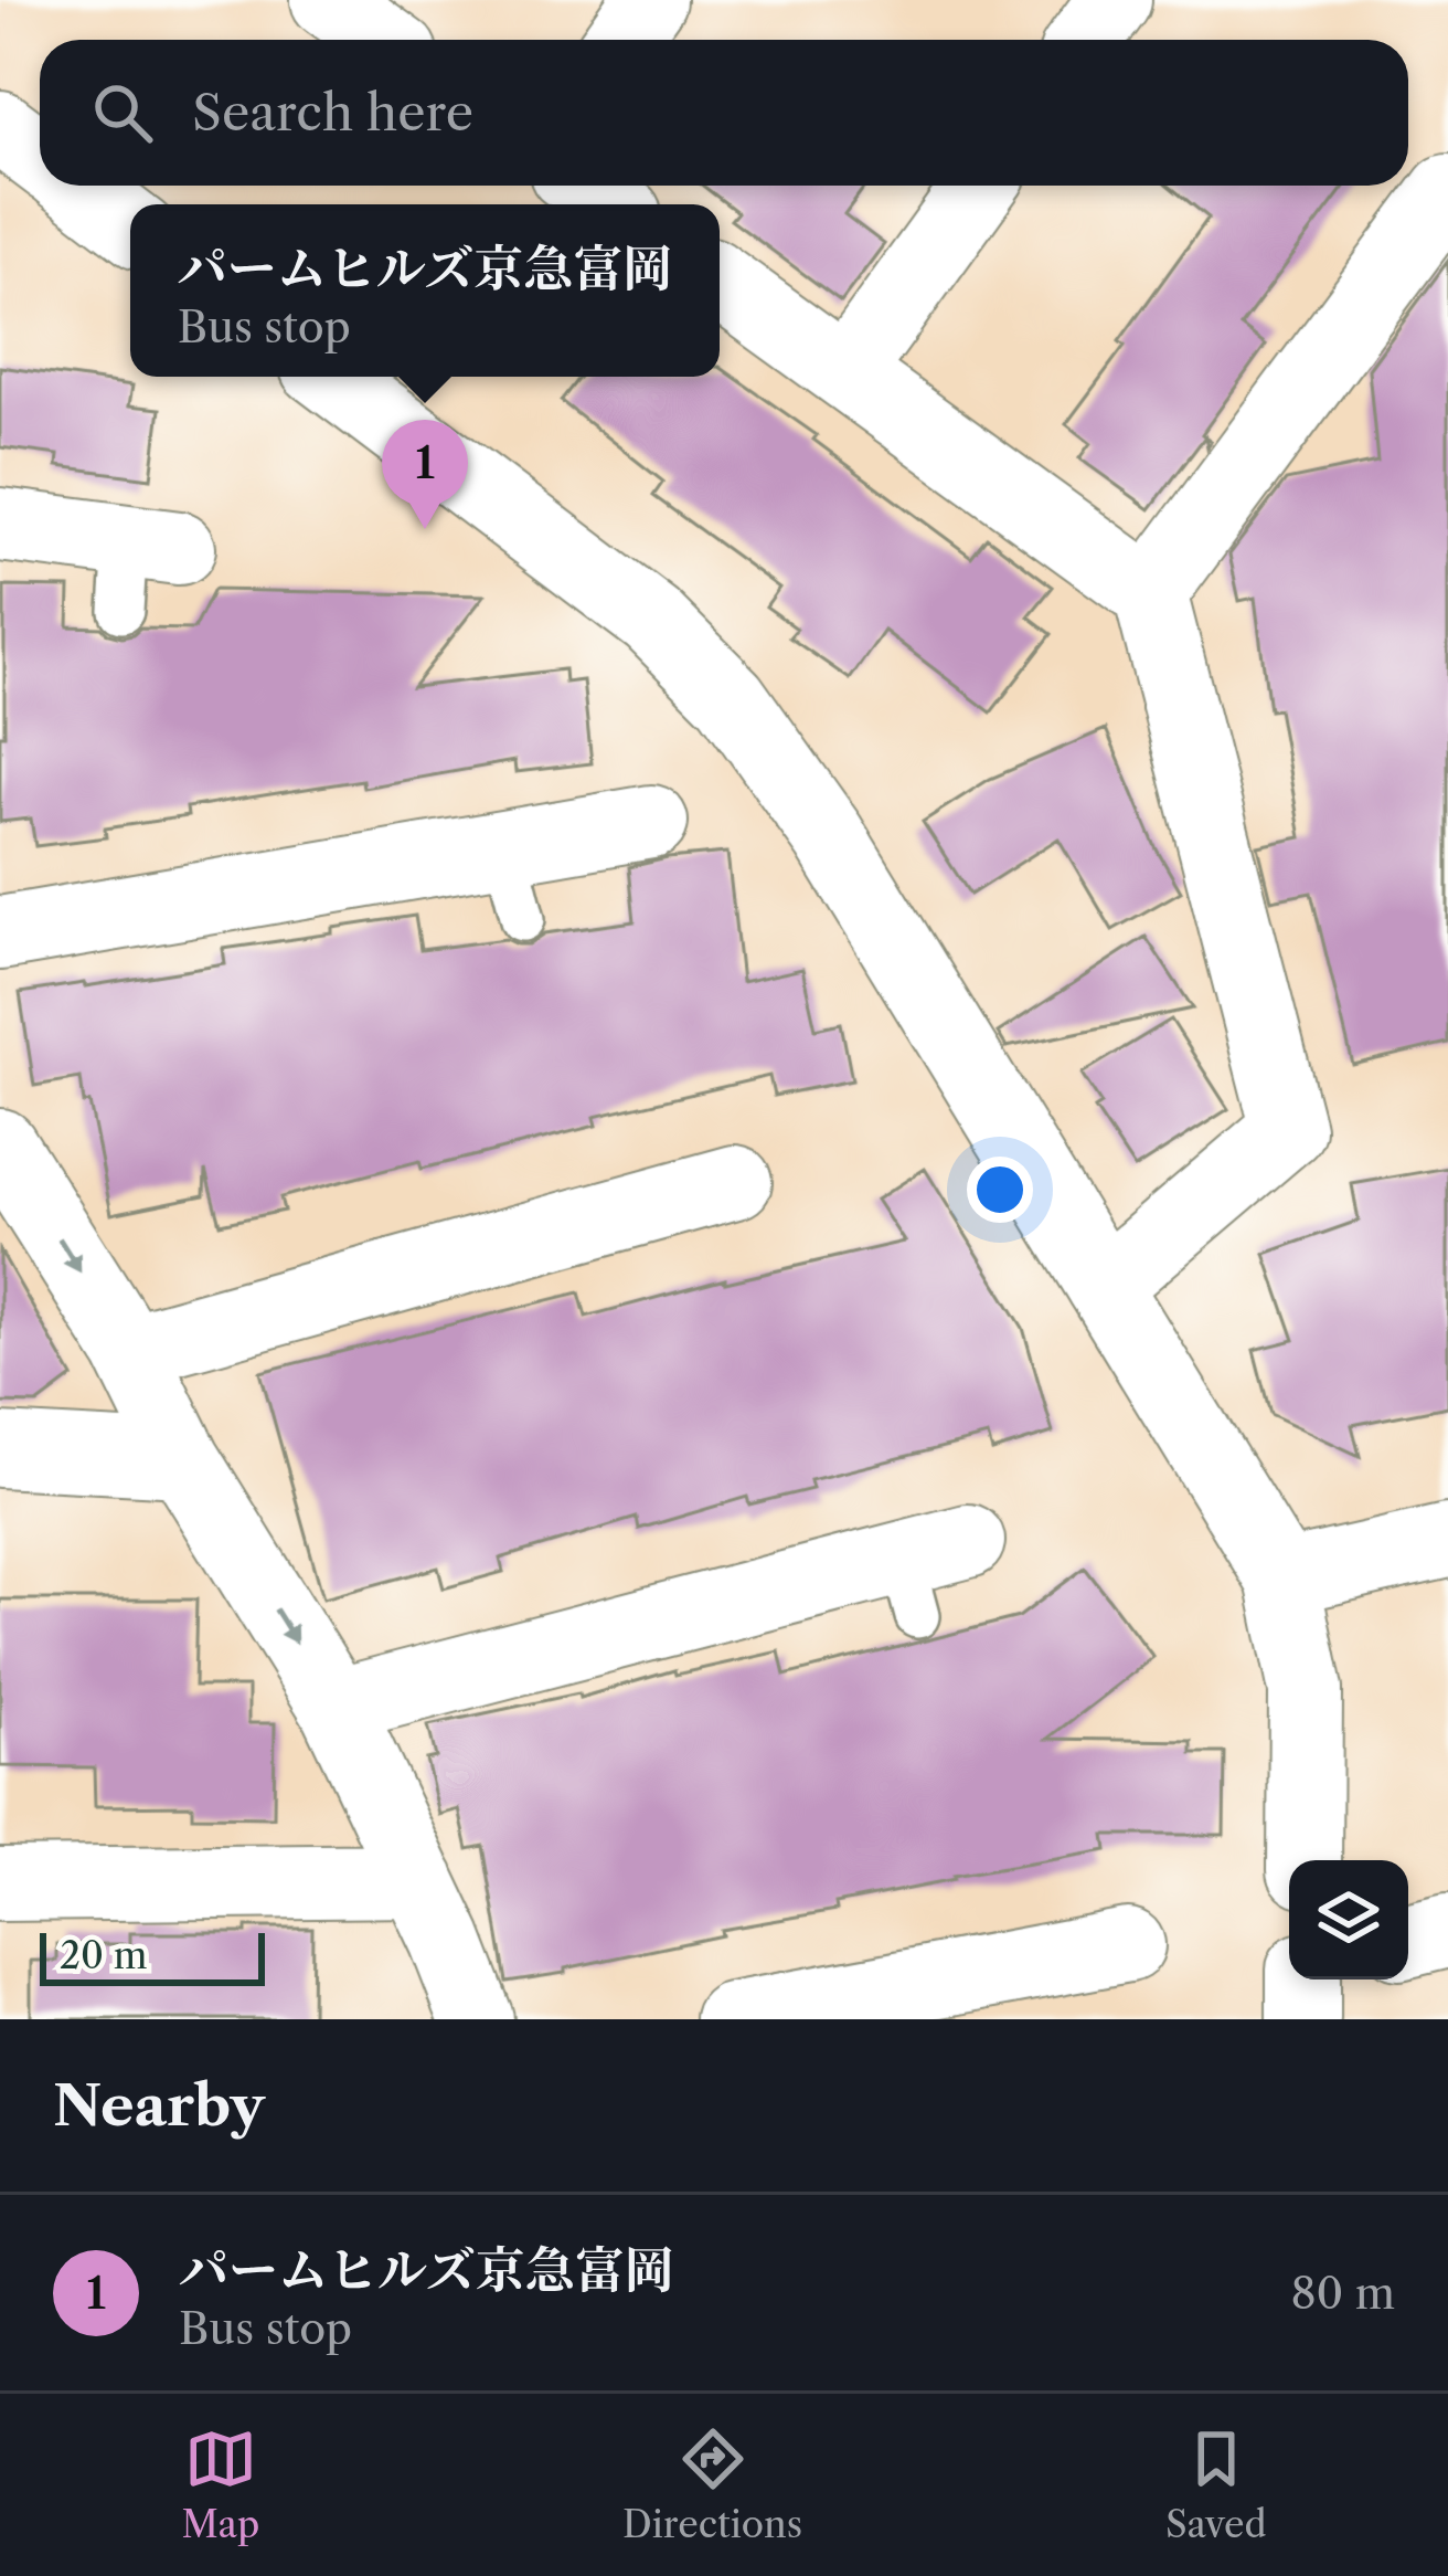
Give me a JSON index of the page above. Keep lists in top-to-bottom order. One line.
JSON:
{"scale_bar":"20 m","page":{"search":"Search here","popup":["パームヒルズ京急富岡","Bus stop"],"pins":"1","scale":"20 m","heading":"Nearby","list":[{"mark":"1","name":"パームヒルズ京急富岡","note":"Bus stop","value":"80 m"}],"nav":["Map","Directions","Saved"]}}
